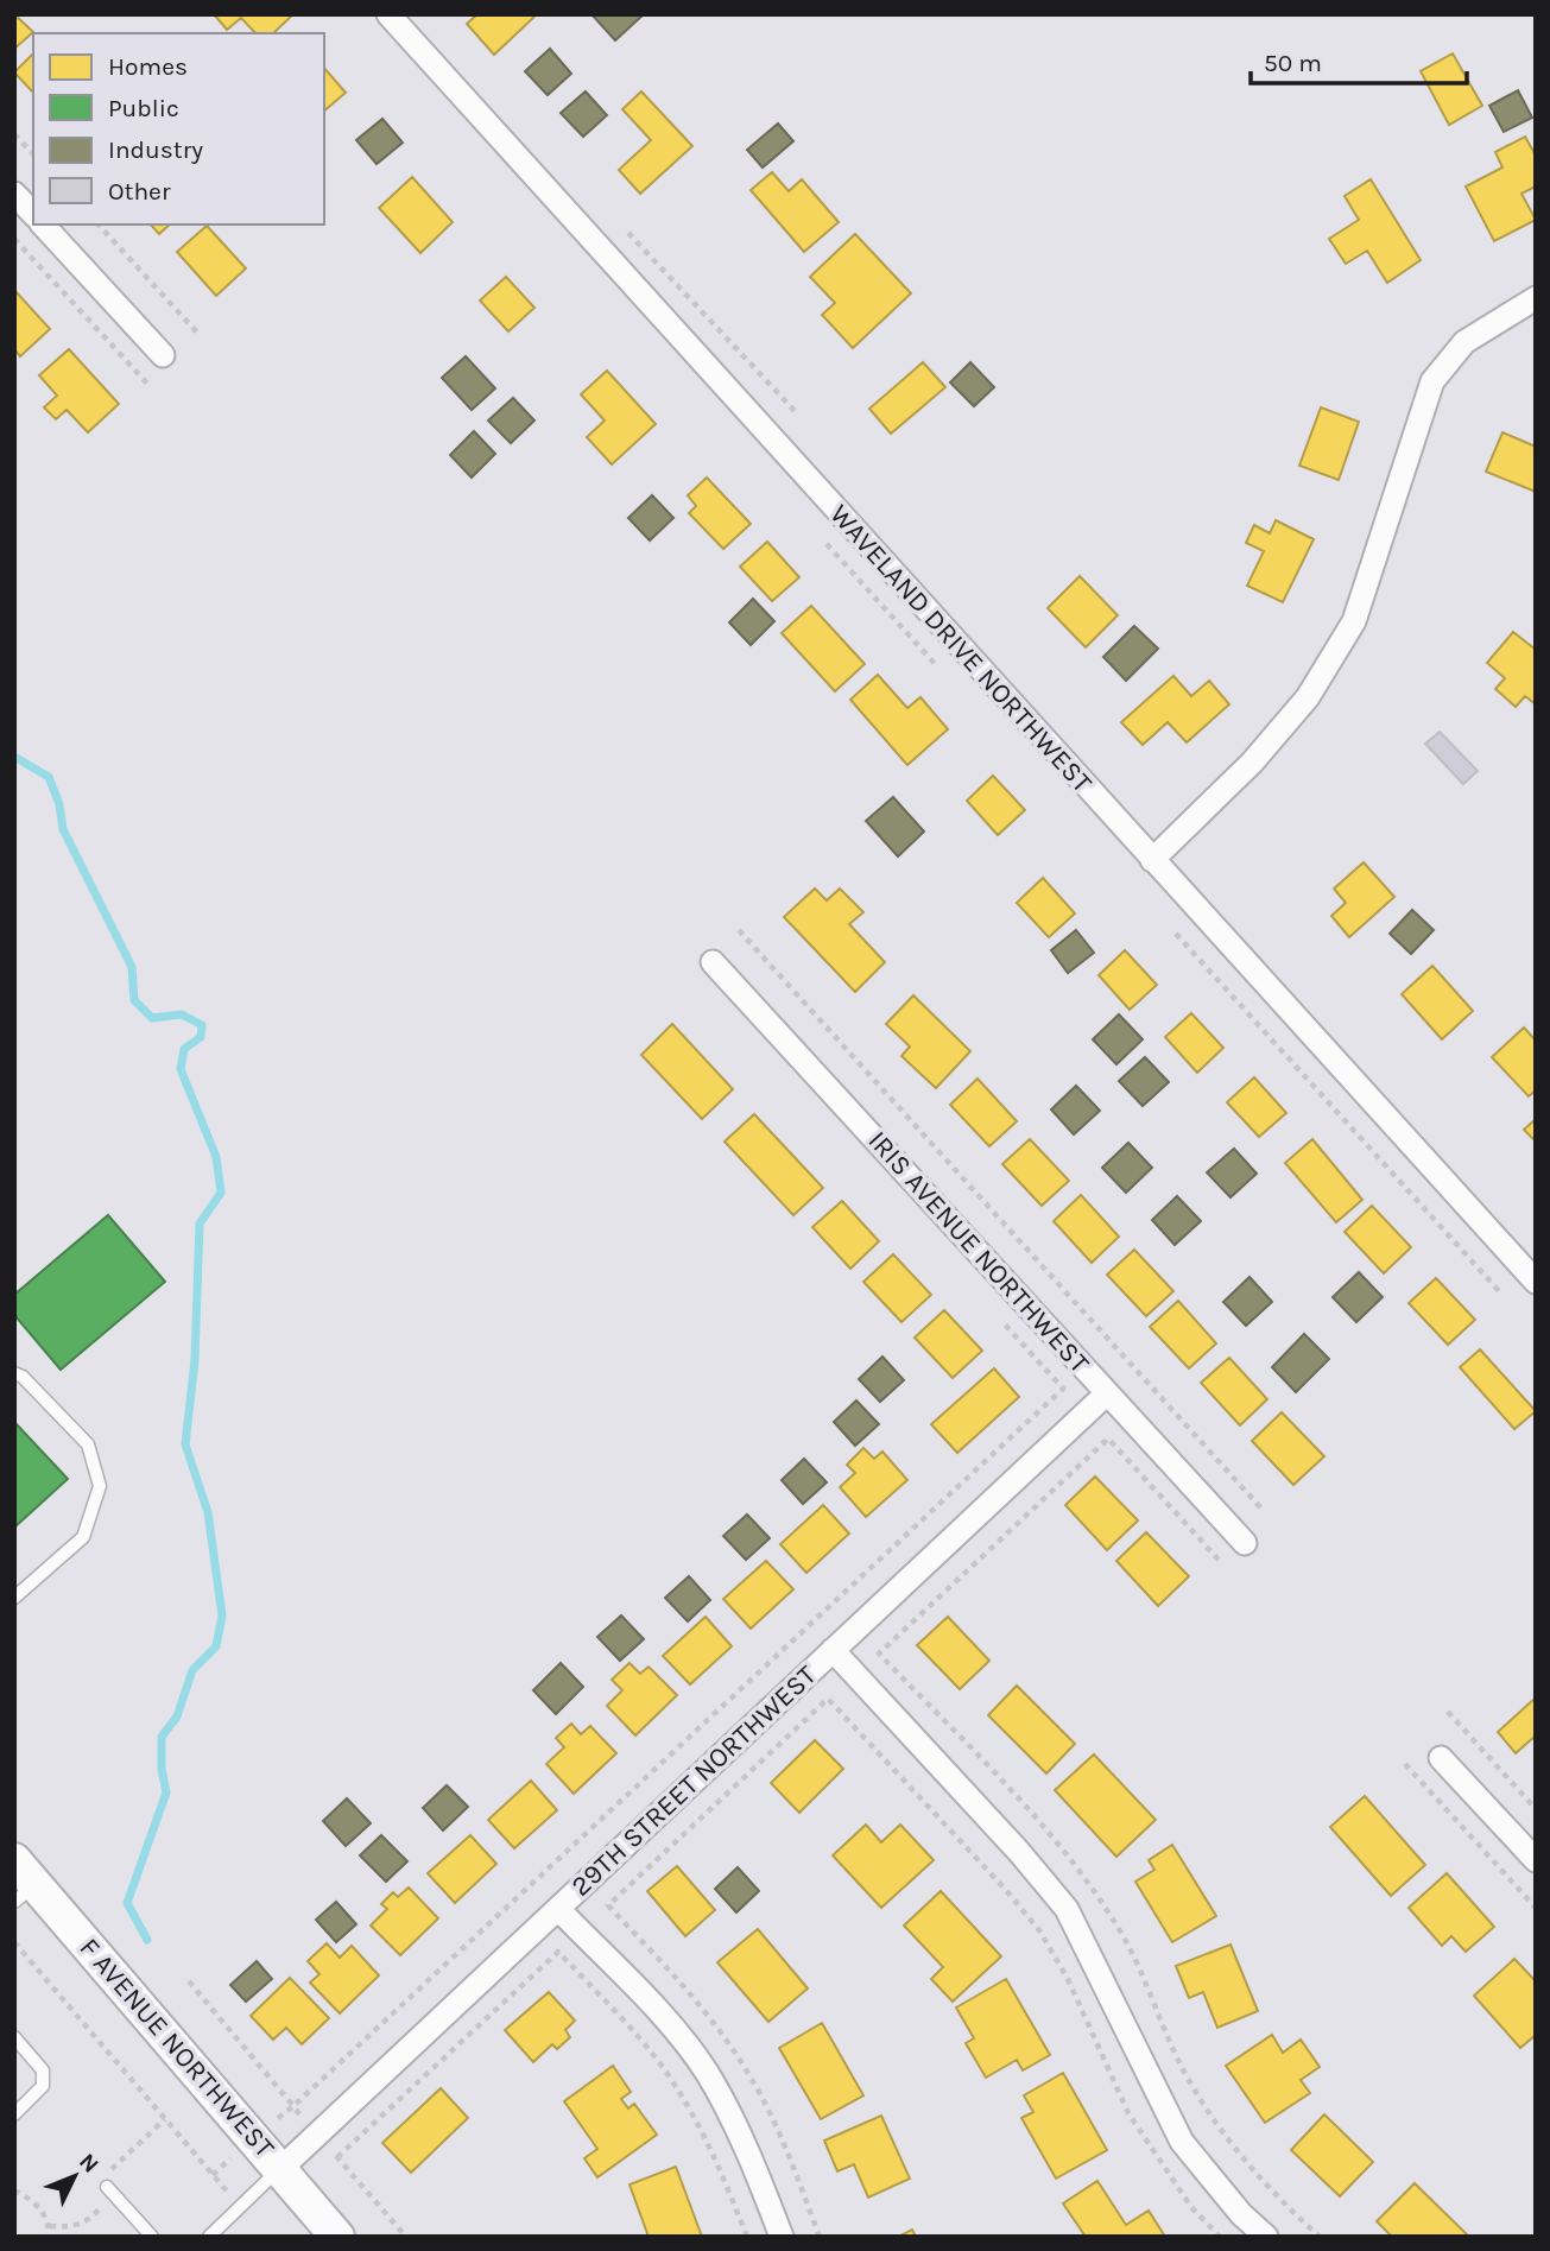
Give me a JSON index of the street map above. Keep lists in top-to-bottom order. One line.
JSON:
{"streets":{"main road":["F AVENUE NORTHWEST"],"street":["WAVELAND DRIVE NORTHWEST","IRIS AVENUE NORTHWEST","29TH STREET NORTHWEST"]},"crossings":[["IRIS AVENUE NORTHWEST","29TH STREET NORTHWEST"],["29TH STREET NORTHWEST","F AVENUE NORTHWEST"]],"legend":["Homes","Public","Industry","Other"],"scale_bar":"50 m","north":"top right"}
